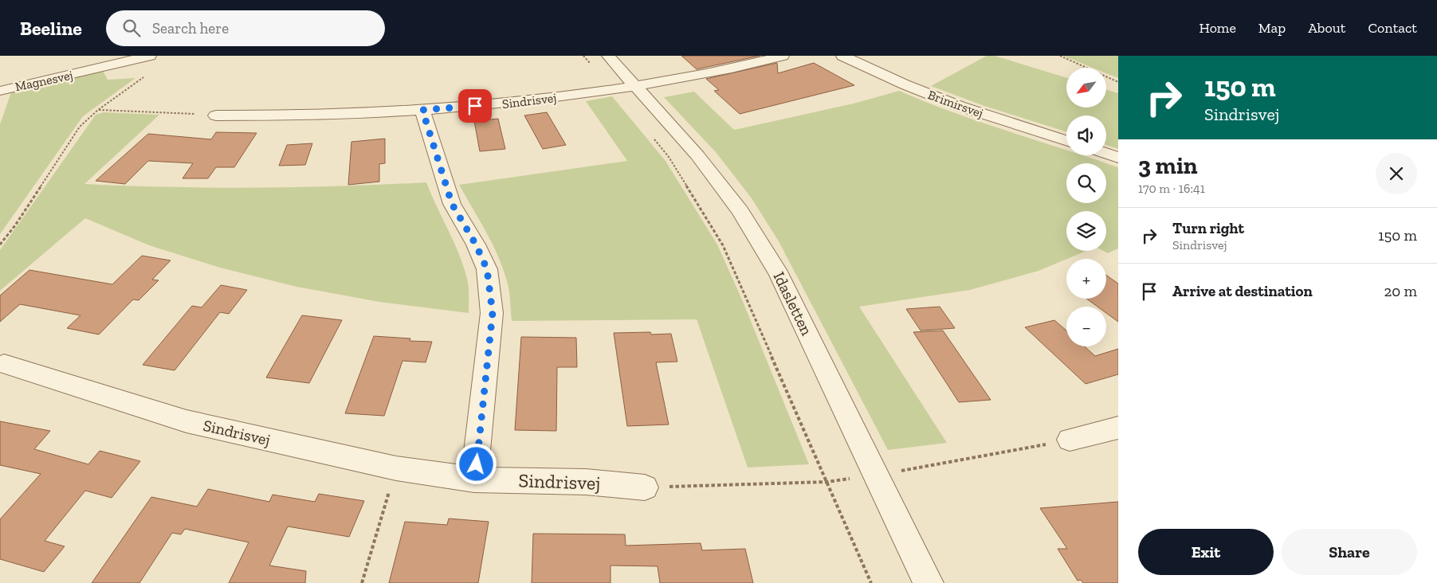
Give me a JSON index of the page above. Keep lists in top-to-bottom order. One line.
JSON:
{"streets":{"street":["Magnesvej","Sindrisvej","Brimirsvej","Idasletten"]},"crossings":[["Sindrisvej","Idasletten"]],"north":"bottom left","page":{"header":"Beeline","search":"Search here","nav":["Home","Map","About","Contact"],"turn":["150 m","Sindrisvej"],"map_buttons":["+","−"],"heading":["3 min","170 m · 16:41"],"list":[{"name":"Turn right","note":"Sindrisvej","value":"150 m"},{"name":"Arrive at destination","value":"20 m"}],"buttons":["Exit","Share"]}}
